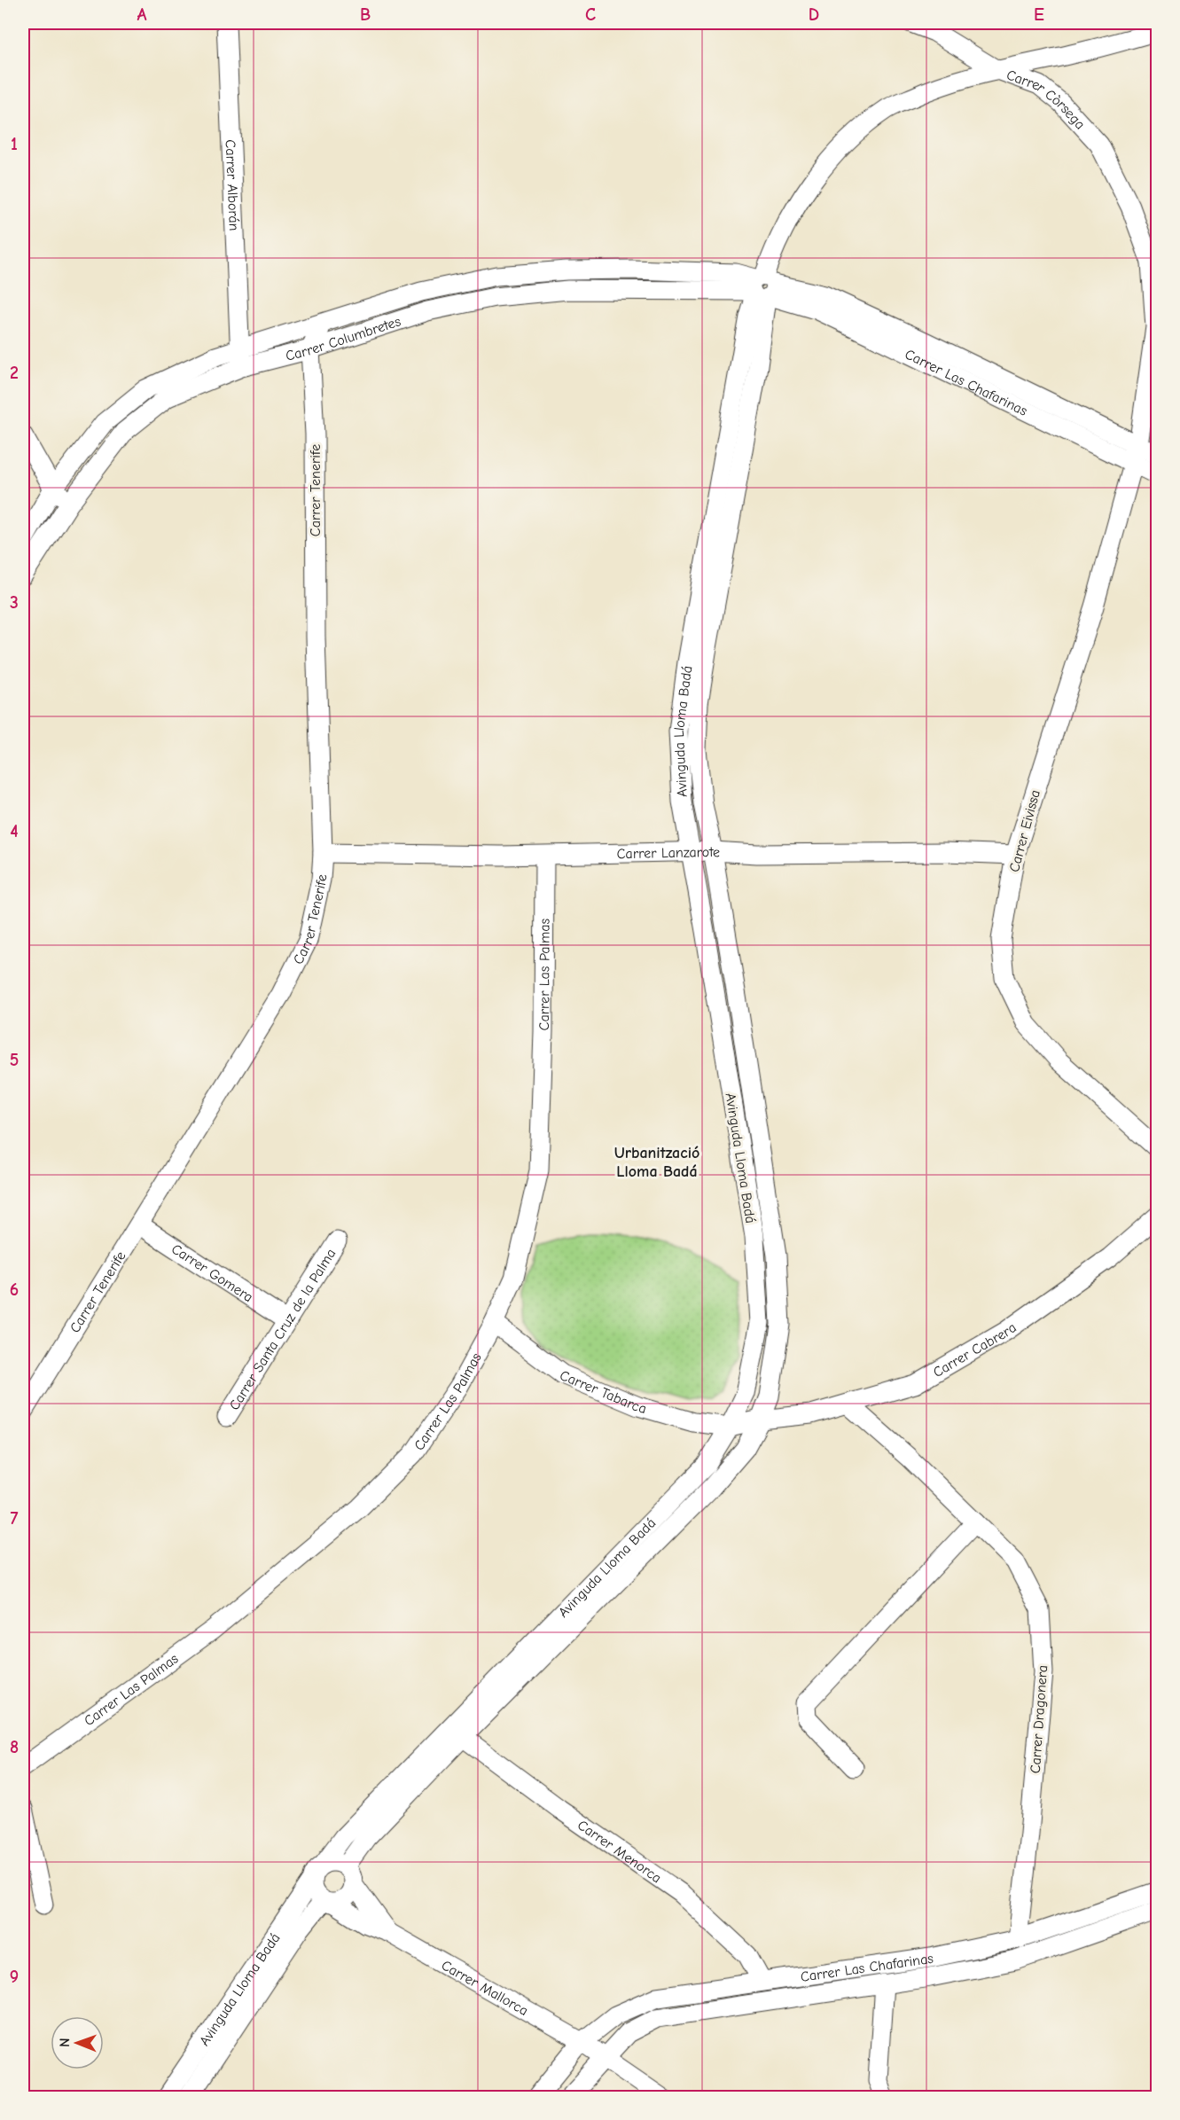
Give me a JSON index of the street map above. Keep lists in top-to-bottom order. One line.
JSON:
{"streets":{"street":["Carrer Còrsega","Carrer Alborán","Carrer Columbretes","Carrer Las Chafarinas","Carrer Tenerife","Avinguda Lloma Badá","Carrer Eivissa","Carrer Lanzarote","Carrer Las Palmas","Carrer Gomera","Carrer Santa Cruz de la Palma","Carrer Cabrera","Carrer Tabarca","Carrer Dragonera","Carrer Menorca","Carrer Mallorca"]},"crossings":[["Carrer Còrsega","Carrer Columbretes"],["Carrer Còrsega","Carrer Las Chafarinas"],["Carrer Còrsega","Avinguda Lloma Badá"],["Carrer Còrsega","Carrer Eivissa"],["Carrer Alborán","Carrer Columbretes"],["Carrer Columbretes","Carrer Las Chafarinas"],["Carrer Columbretes","Carrer Tenerife"],["Carrer Columbretes","Avinguda Lloma Badá"],["Carrer Las Chafarinas","Avinguda Lloma Badá"],["Carrer Las Chafarinas","Carrer Eivissa"],["Carrer Las Chafarinas","Carrer Dragonera"],["Carrer Las Chafarinas","Carrer Menorca"],["Carrer Las Chafarinas","Carrer Mallorca"],["Carrer Tenerife","Carrer Lanzarote"],["Carrer Tenerife","Carrer Gomera"],["Avinguda Lloma Badá","Carrer Lanzarote"],["Avinguda Lloma Badá","Carrer Cabrera"],["Avinguda Lloma Badá","Carrer Tabarca"],["Avinguda Lloma Badá","Carrer Menorca"],["Avinguda Lloma Badá","Carrer Mallorca"],["Carrer Eivissa","Carrer Lanzarote"],["Carrer Lanzarote","Carrer Las Palmas"],["Carrer Las Palmas","Carrer Tabarca"],["Carrer Gomera","Carrer Santa Cruz de la Palma"],["Carrer Cabrera","Carrer Tabarca"],["Carrer Cabrera","Carrer Dragonera"]],"districts":["Urbanització Lloma Badá"],"north":"left","grid":{"columns":["A","B","C","D","E"],"rows":["1","2","3","4","5","6","7","8","9"]}}
